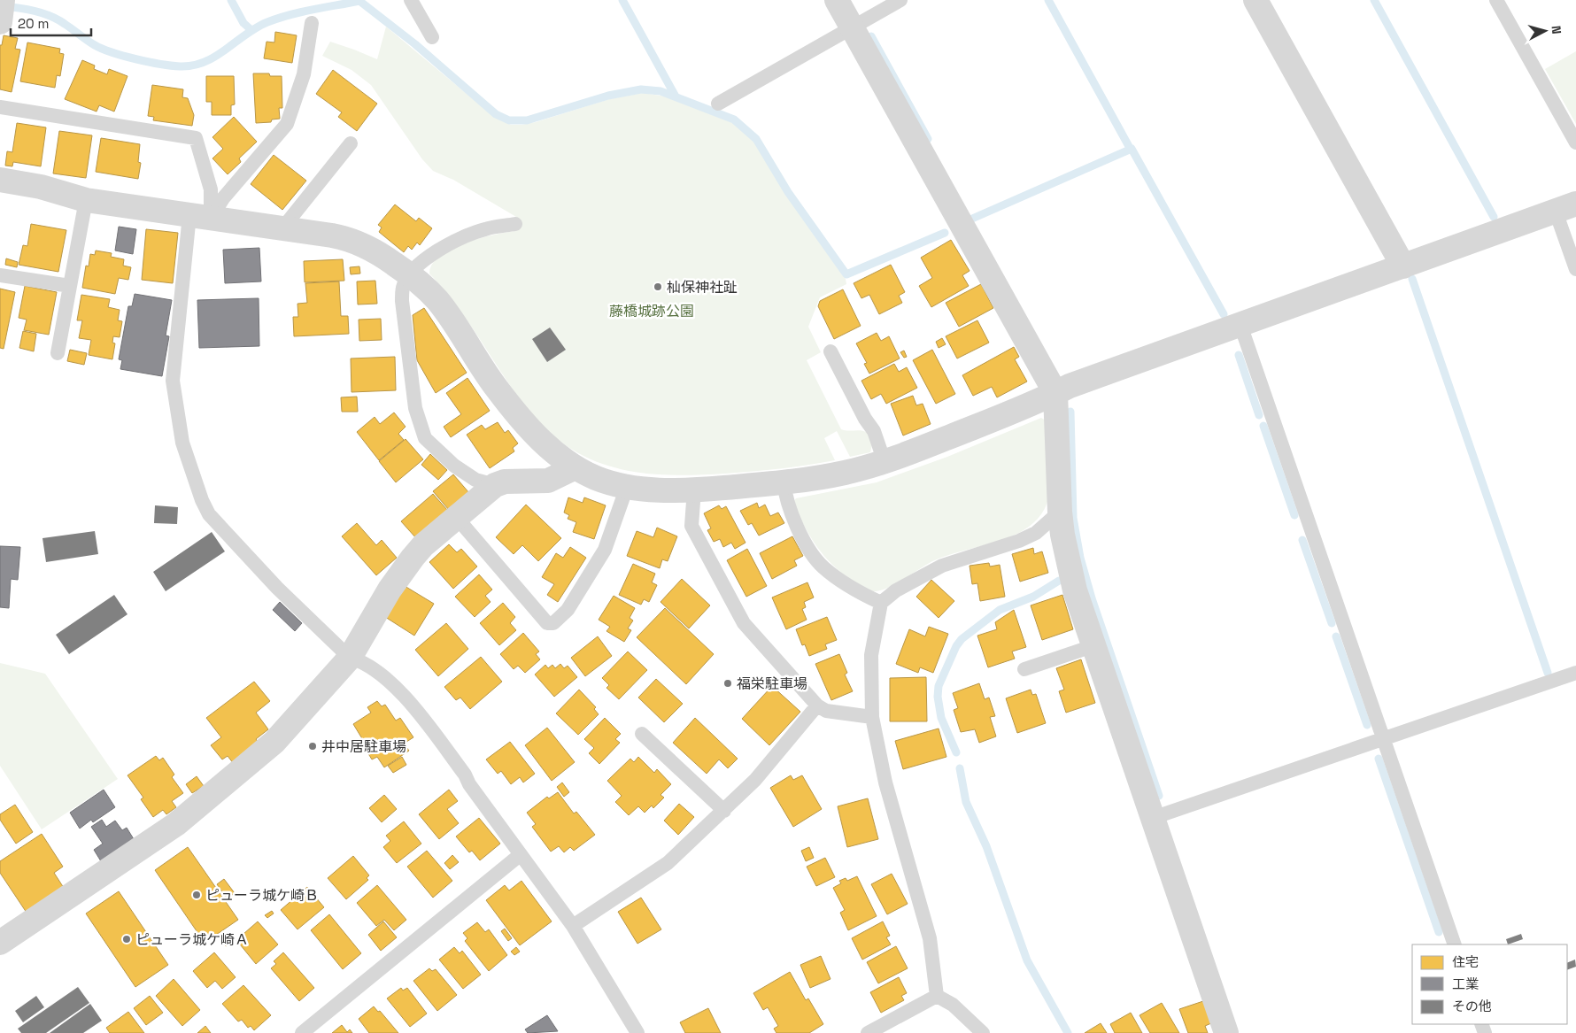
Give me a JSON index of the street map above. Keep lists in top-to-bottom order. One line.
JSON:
{"parks":["藤橋城跡公園"],"places":["杣保神社趾","福栄駐車場","井中居駐車場","ピューラ城ケ崎Ｂ","ピューラ城ケ崎Ａ"],"legend":["住宅","工業","その他"],"scale_bar":"20 m","north":"right"}
